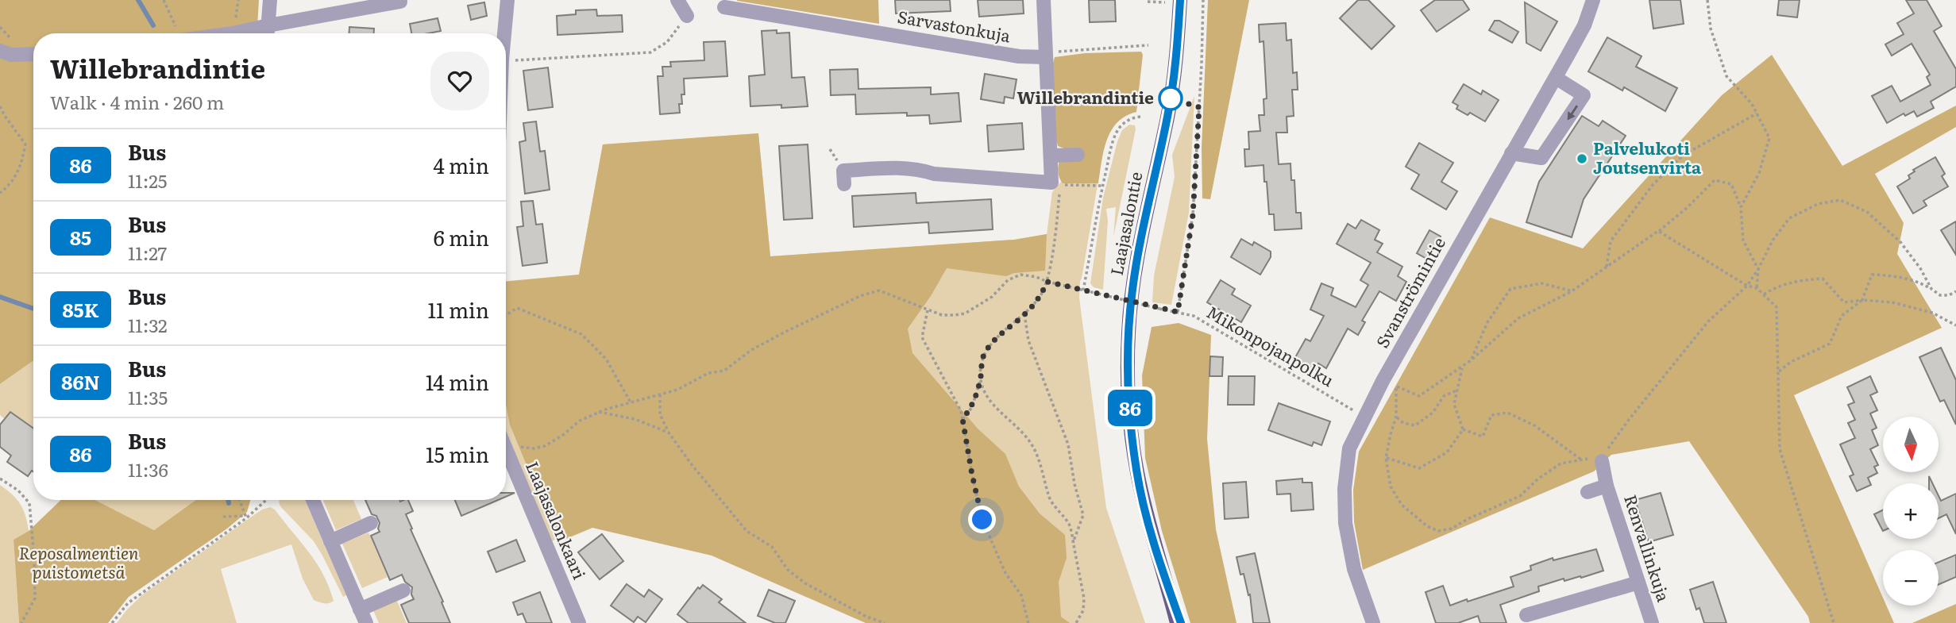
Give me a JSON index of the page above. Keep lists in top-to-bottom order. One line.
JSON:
{"streets":{"main road":["Laajasalontie"],"street":["Sarvastonkuja","Svanströmintie","Laajasalonkaari","Renvallinkuja"],"path":["Mikonpojanpolku"]},"crossings":[["Svanströmintie","Mikonpojanpolku"]],"parks":["Reposalmentien puistometsä"],"places":["Willebrandintie","Palvelukoti Joutsenvirta"],"lines":["bus line 86"],"north":"bottom","page":{"on_map":"86","heading":["Willebrandintie","Walk · 4 min · 260 m"],"list":[{"mark":"86","name":"Bus","note":"11:25","value":"4 min"},{"mark":"85","name":"Bus","note":"11:27","value":"6 min"},{"mark":"85K","name":"Bus","note":"11:32","value":"11 min"},{"mark":"86N","name":"Bus","note":"11:35","value":"14 min"},{"mark":"86","name":"Bus","note":"11:36","value":"15 min"}],"map_buttons":["+","−"]}}
